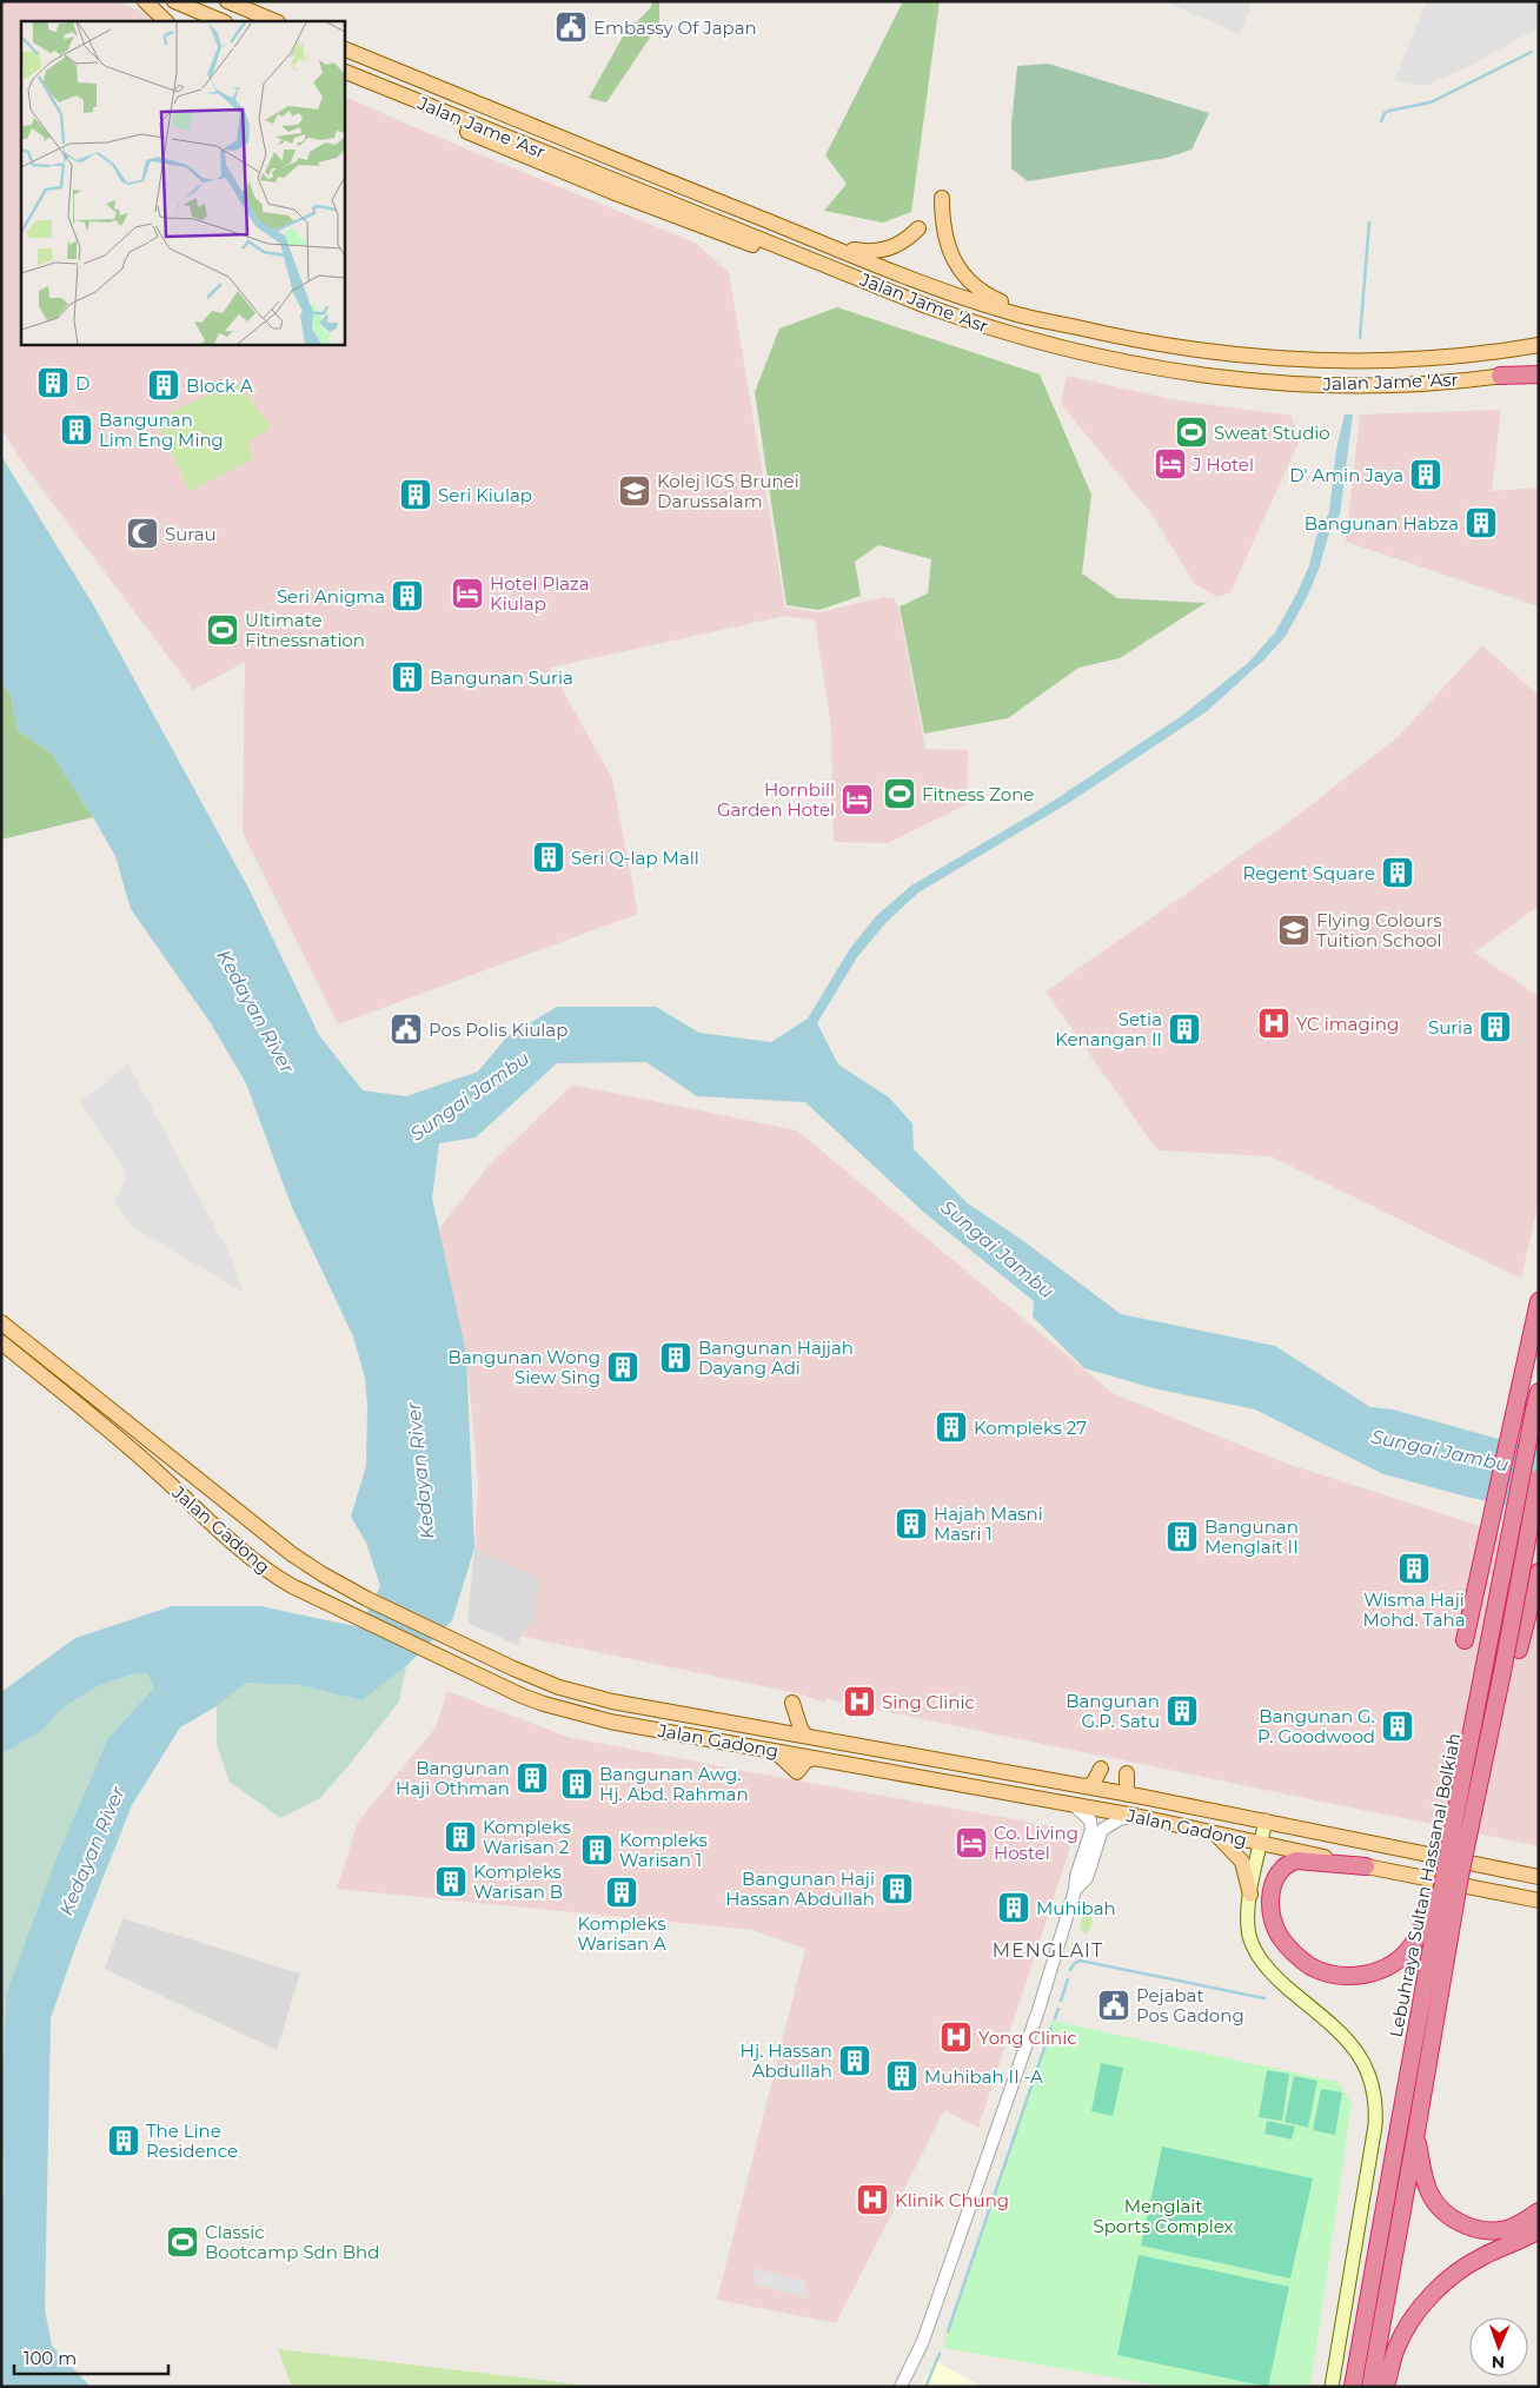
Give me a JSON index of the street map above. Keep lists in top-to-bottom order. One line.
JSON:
{"streets":{"highway":["Lebuhraya Sultan Hassanal Bolkiah"],"main road":["Jalan Jame 'Asr","Jalan Gadong"]},"districts":["MENGLAIT"],"water":["Kedayan River","Sungai Jambu"],"parks":["Menglait Sports Complex"],"places":{"public building":["Embassy Of Japan","Pos Polis Kiulap","Pejabat Pos Gadong"],"building":["D","Block A","Bangunan Lim Eng Ming","D' Amin Jaya","Seri Kiulap","Bangunan Habza","Seri Anigma","Bangunan Suria","Seri Q-lap Mall","Regent Square","Suria","Setia Kenangan II","Bangunan Hajjah Dayang Adi","Bangunan Wong Siew Sing","Kompleks 27","Hajah Masni Masri 1","Bangunan Menglait II","Wisma Haji Mohd. Taha","Bangunan G.P. Satu","Bangunan G. P. Goodwood","Bangunan Haji Othman","Bangunan Awg. Hj. Abd. Rahman","Kompleks Warisan 2","Kompleks Warisan 1","Kompleks Warisan B","Bangunan Haji Hassan Abdullah","Kompleks Warisan A","Muhibah","Hj. Hassan Abdullah","Muhibah II -A","The Line Residence"],"sports":["Sweat Studio","Ultimate Fitnessnation","Fitness Zone","Classic Bootcamp Sdn Bhd"],"hotel":["J Hotel","Hotel Plaza Kiulap","Hornbill Garden Hotel","Co. Living Hostel"],"school or university":["Kolej IGS Brunei Darussalam","Flying Colours Tuition School"],"mosque":["Surau"],"hospital":["YC imaging","Sing Clinic","Yong Clinic","Klinik Chung"]},"scale_bar":"100 m","north":"bottom"}
